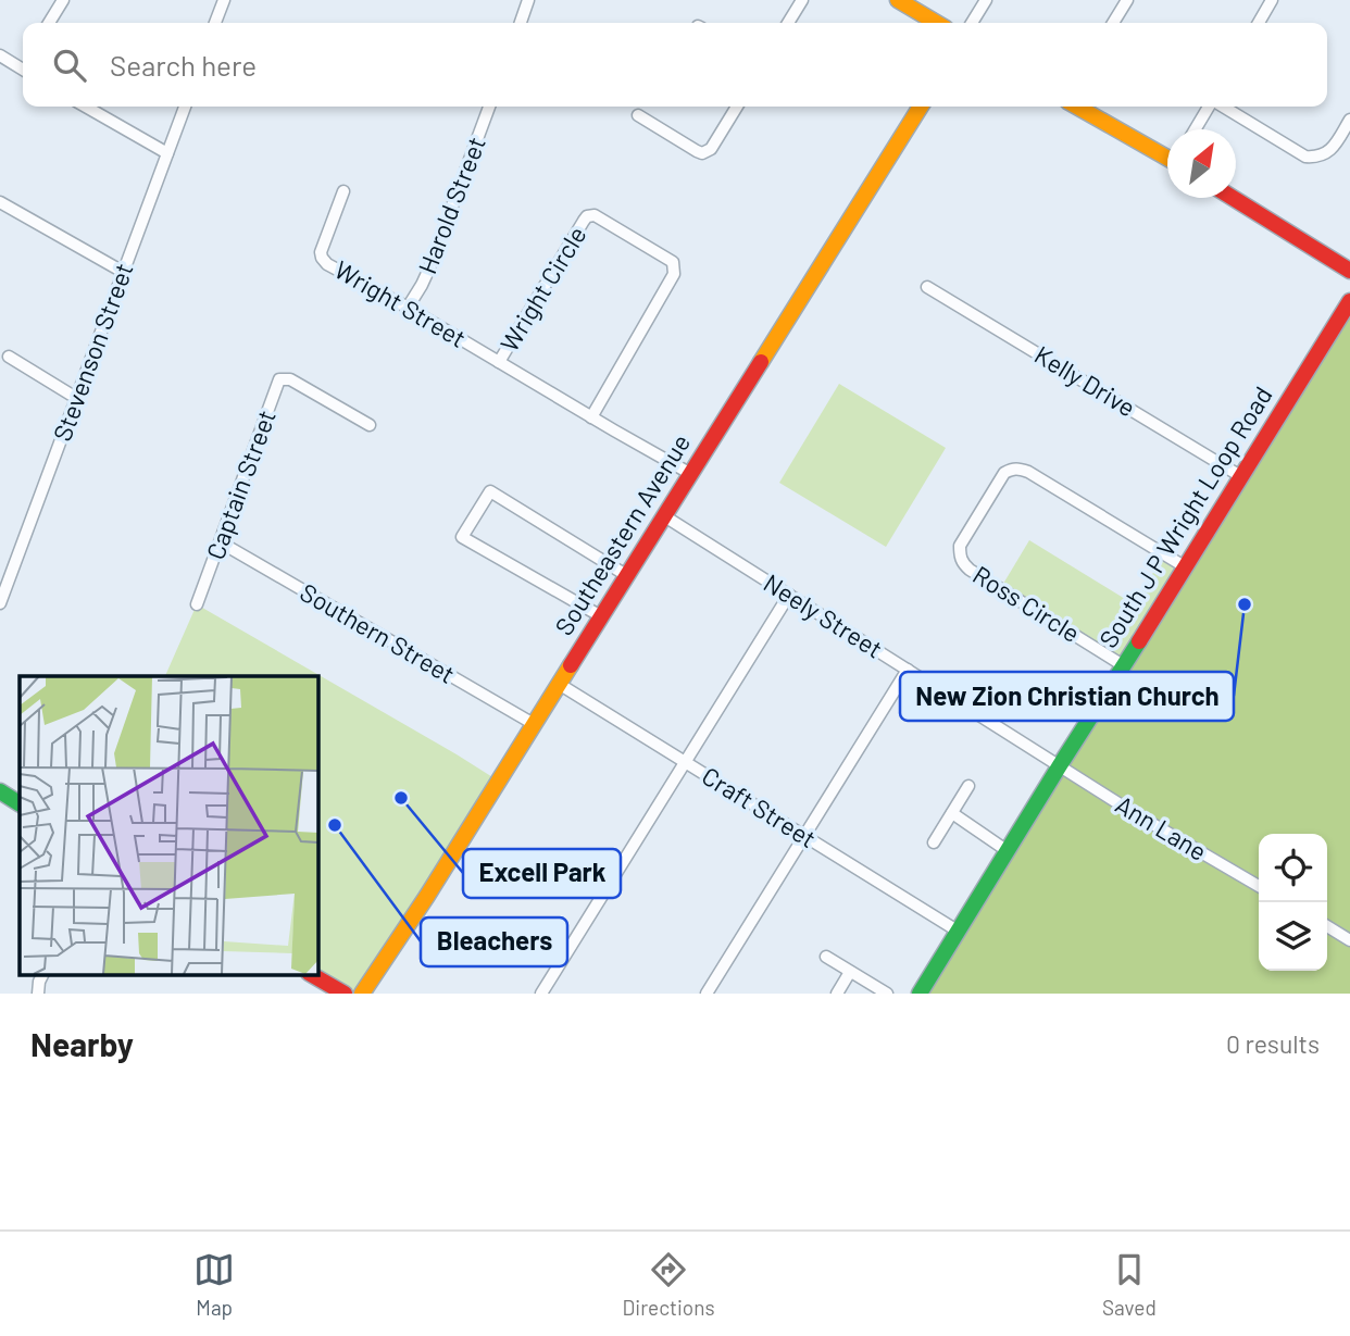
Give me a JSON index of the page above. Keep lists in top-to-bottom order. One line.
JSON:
{"streets":{"main road":["South J P Wright Loop Road","Southeastern Avenue"],"street":["Harold Street","Wright Circle","Wright Street","Stevenson Street","Kelly Drive","Captain Street","Ross Circle","Neely Street","Southern Street","Craft Street","Ann Lane"]},"crossings":[["Harold Street","Wright Street"],["Wright Circle","Wright Street"],["Wright Street","Southeastern Avenue"],["Kelly Drive","South J P Wright Loop Road"],["Captain Street","Southern Street"],["South J P Wright Loop Road","Ross Circle"],["South J P Wright Loop Road","Neely Street"],["South J P Wright Loop Road","Craft Street"],["South J P Wright Loop Road","Ann Lane"],["Southeastern Avenue","Neely Street"],["Southeastern Avenue","Southern Street"],["Southeastern Avenue","Craft Street"],["Neely Street","Ann Lane"]],"places":["New Zion Christian Church","Excell Park","Bleachers"],"north":"top right","page":{"search":"Search here","heading":["Nearby","0 results"],"nav":["Map","Directions","Saved"]}}
